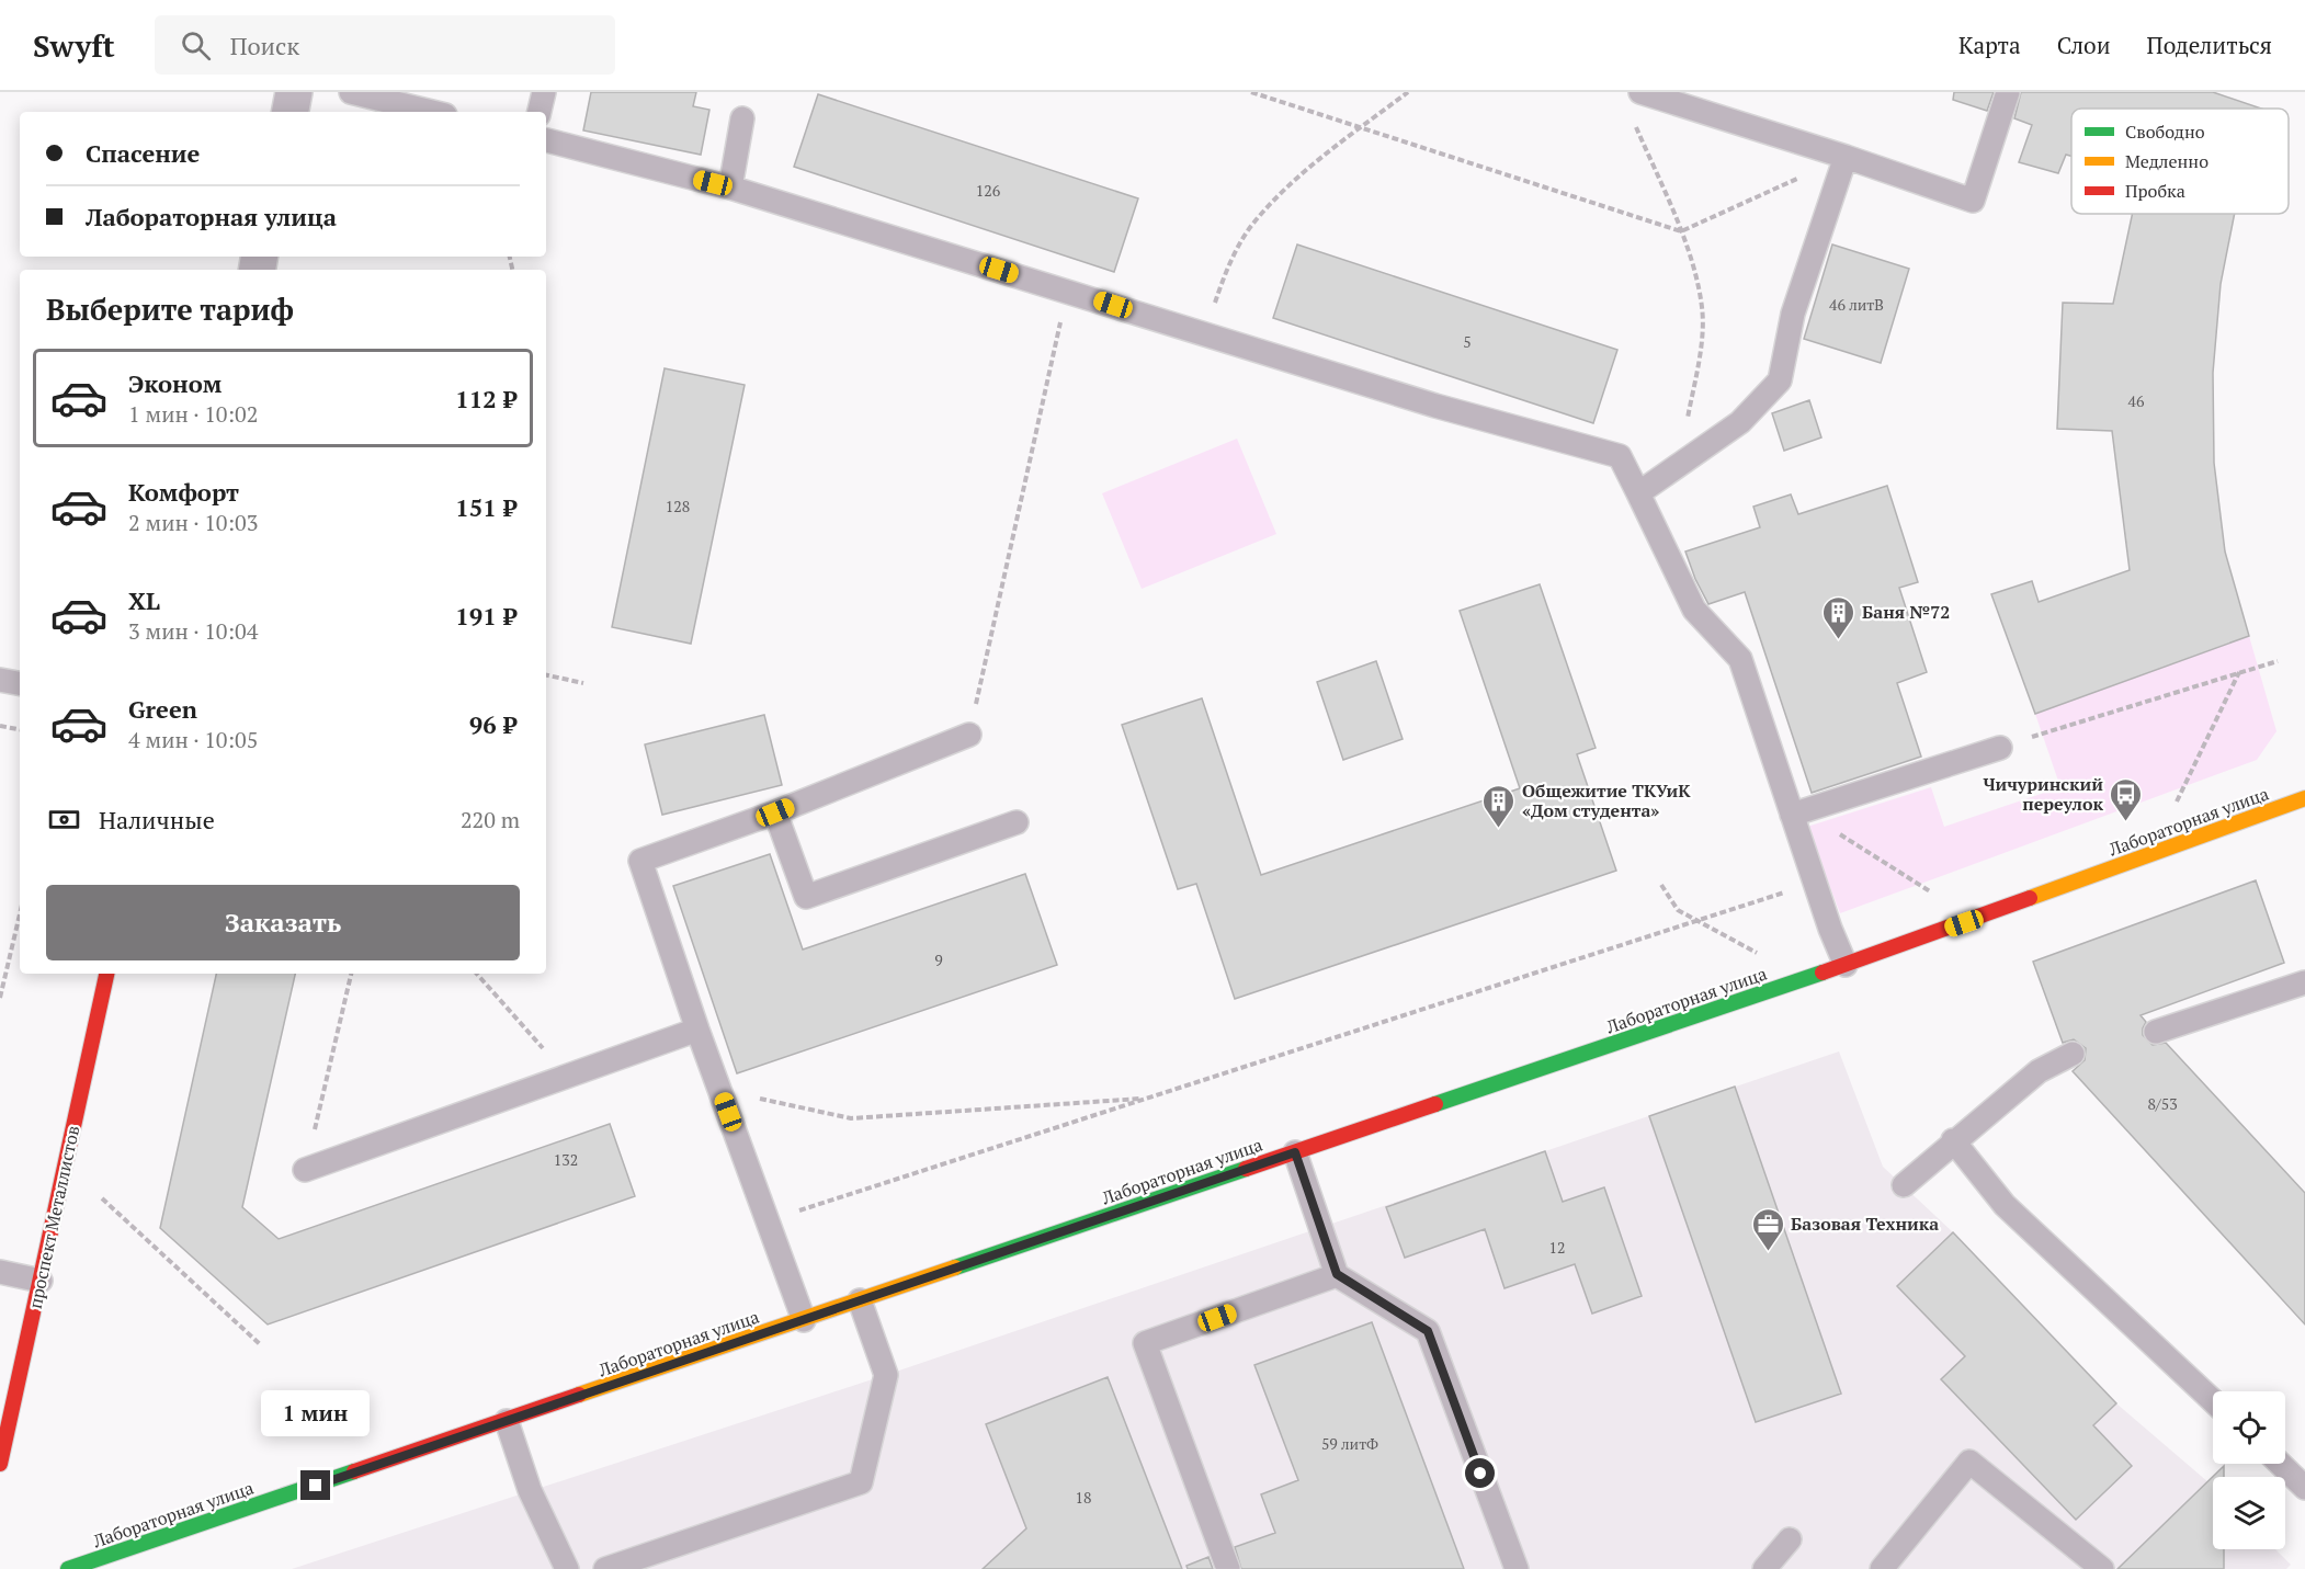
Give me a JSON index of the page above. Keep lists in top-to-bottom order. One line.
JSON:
{"streets":{"street":["Лабораторная улица","проспект Металлистов"]},"places":{"building":["Баня №72","Общежитие ТКУиК «Дом студента»"],"bus stop":["Чичуринский переулок"],"office":["Базовая Техника"]},"house_numbers":["126","46 литВ","5","46","128","9","8/53","132","12","59 литФ","18"],"legend":["Свободно","Медленно","Пробка"],"page":{"header":"Swyft","search":"Поиск","nav":["Карта","Слои","Поделиться"],"banner":["Спасение","Лабораторная улица"],"heading":"Выберите тариф","list":[{"name":"Эконом","note":"1 мин · 10:02","value":"112 ₽"},{"name":"Комфорт","note":"2 мин · 10:03","value":"151 ₽"},{"name":"XL","note":"3 мин · 10:04","value":"191 ₽"},{"name":"Green","note":"4 мин · 10:05","value":"96 ₽"}],"pay":["Наличные","220 m"],"buttons":"Заказать","bubble":"1 мин"}}
